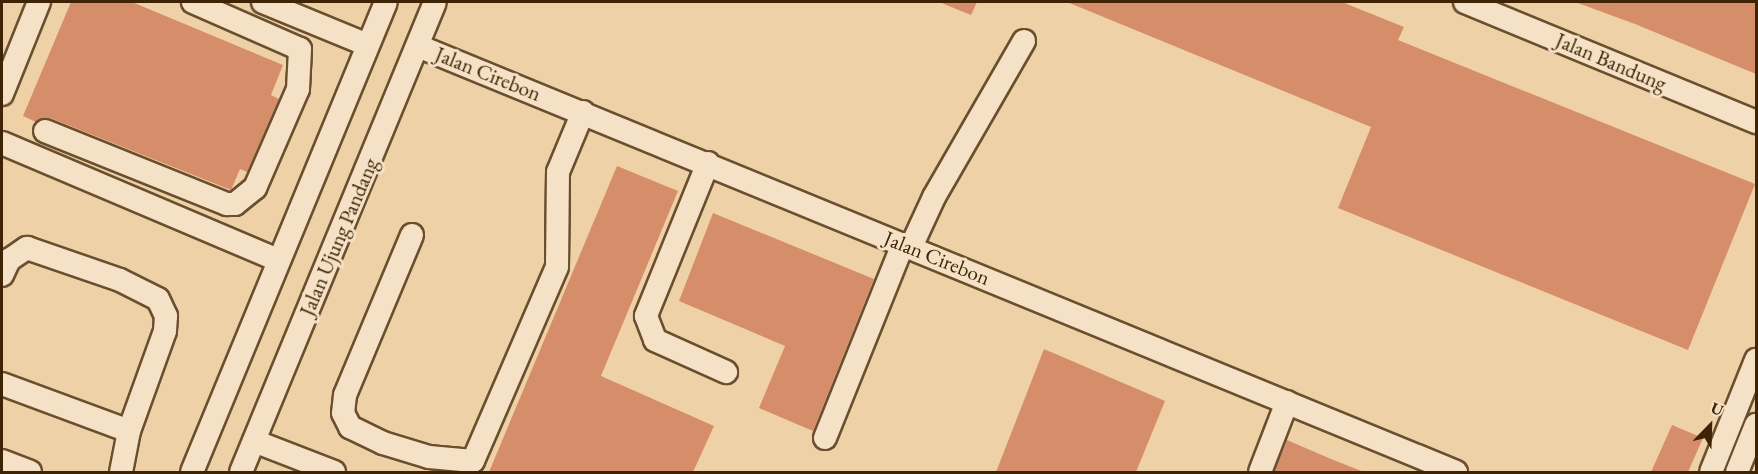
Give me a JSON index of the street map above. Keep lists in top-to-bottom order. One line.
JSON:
{"streets":{"street":["Jalan Bandung","Jalan Cirebon","Jalan Ujung Pandang"]},"crossings":[["Jalan Cirebon","Jalan Ujung Pandang"]],"north":"top right"}
